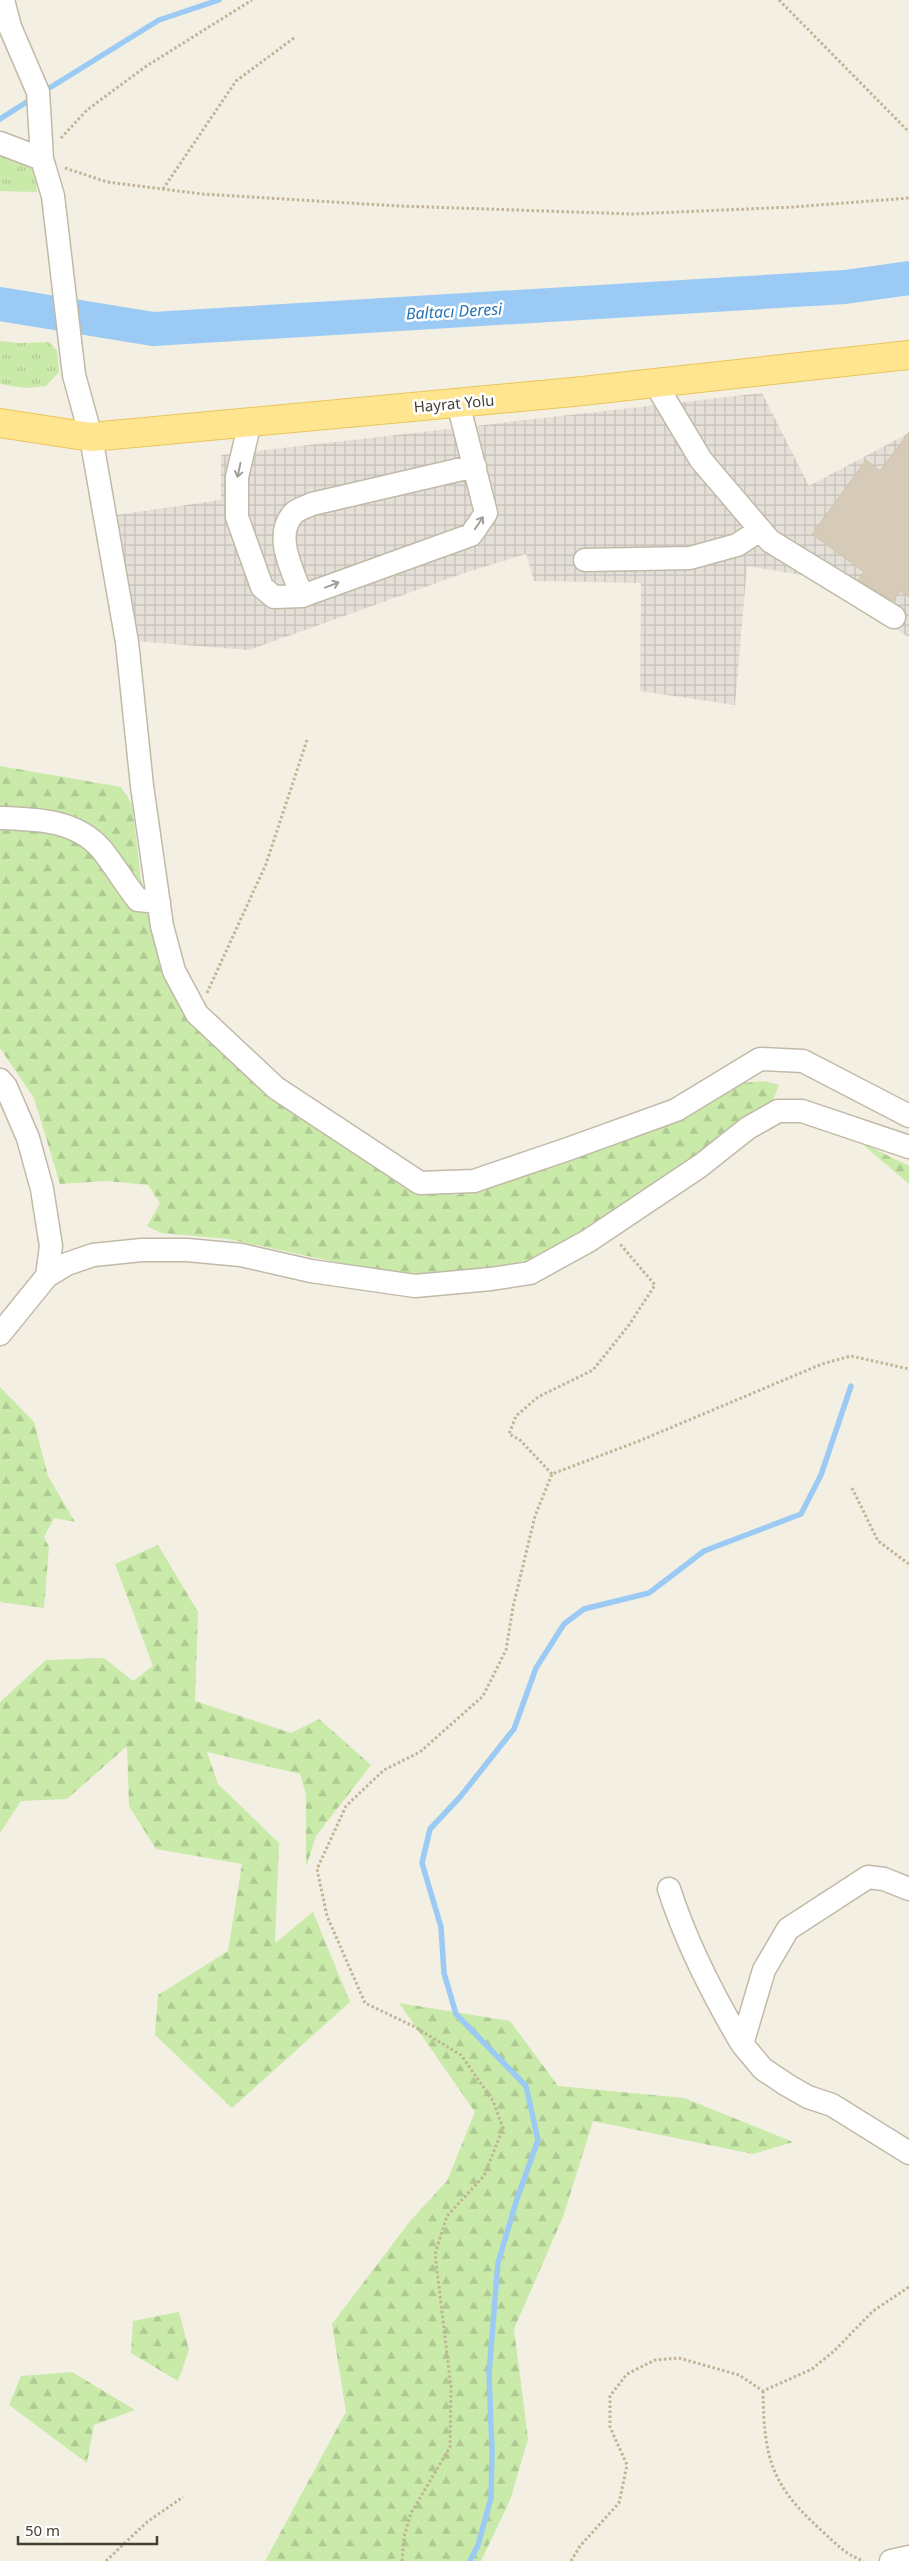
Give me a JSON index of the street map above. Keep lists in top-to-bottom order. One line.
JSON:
{"streets":{"main road":["Hayrat Yolu"]},"water":["Baltacı Deresi"],"scale_bar":"50 m"}
